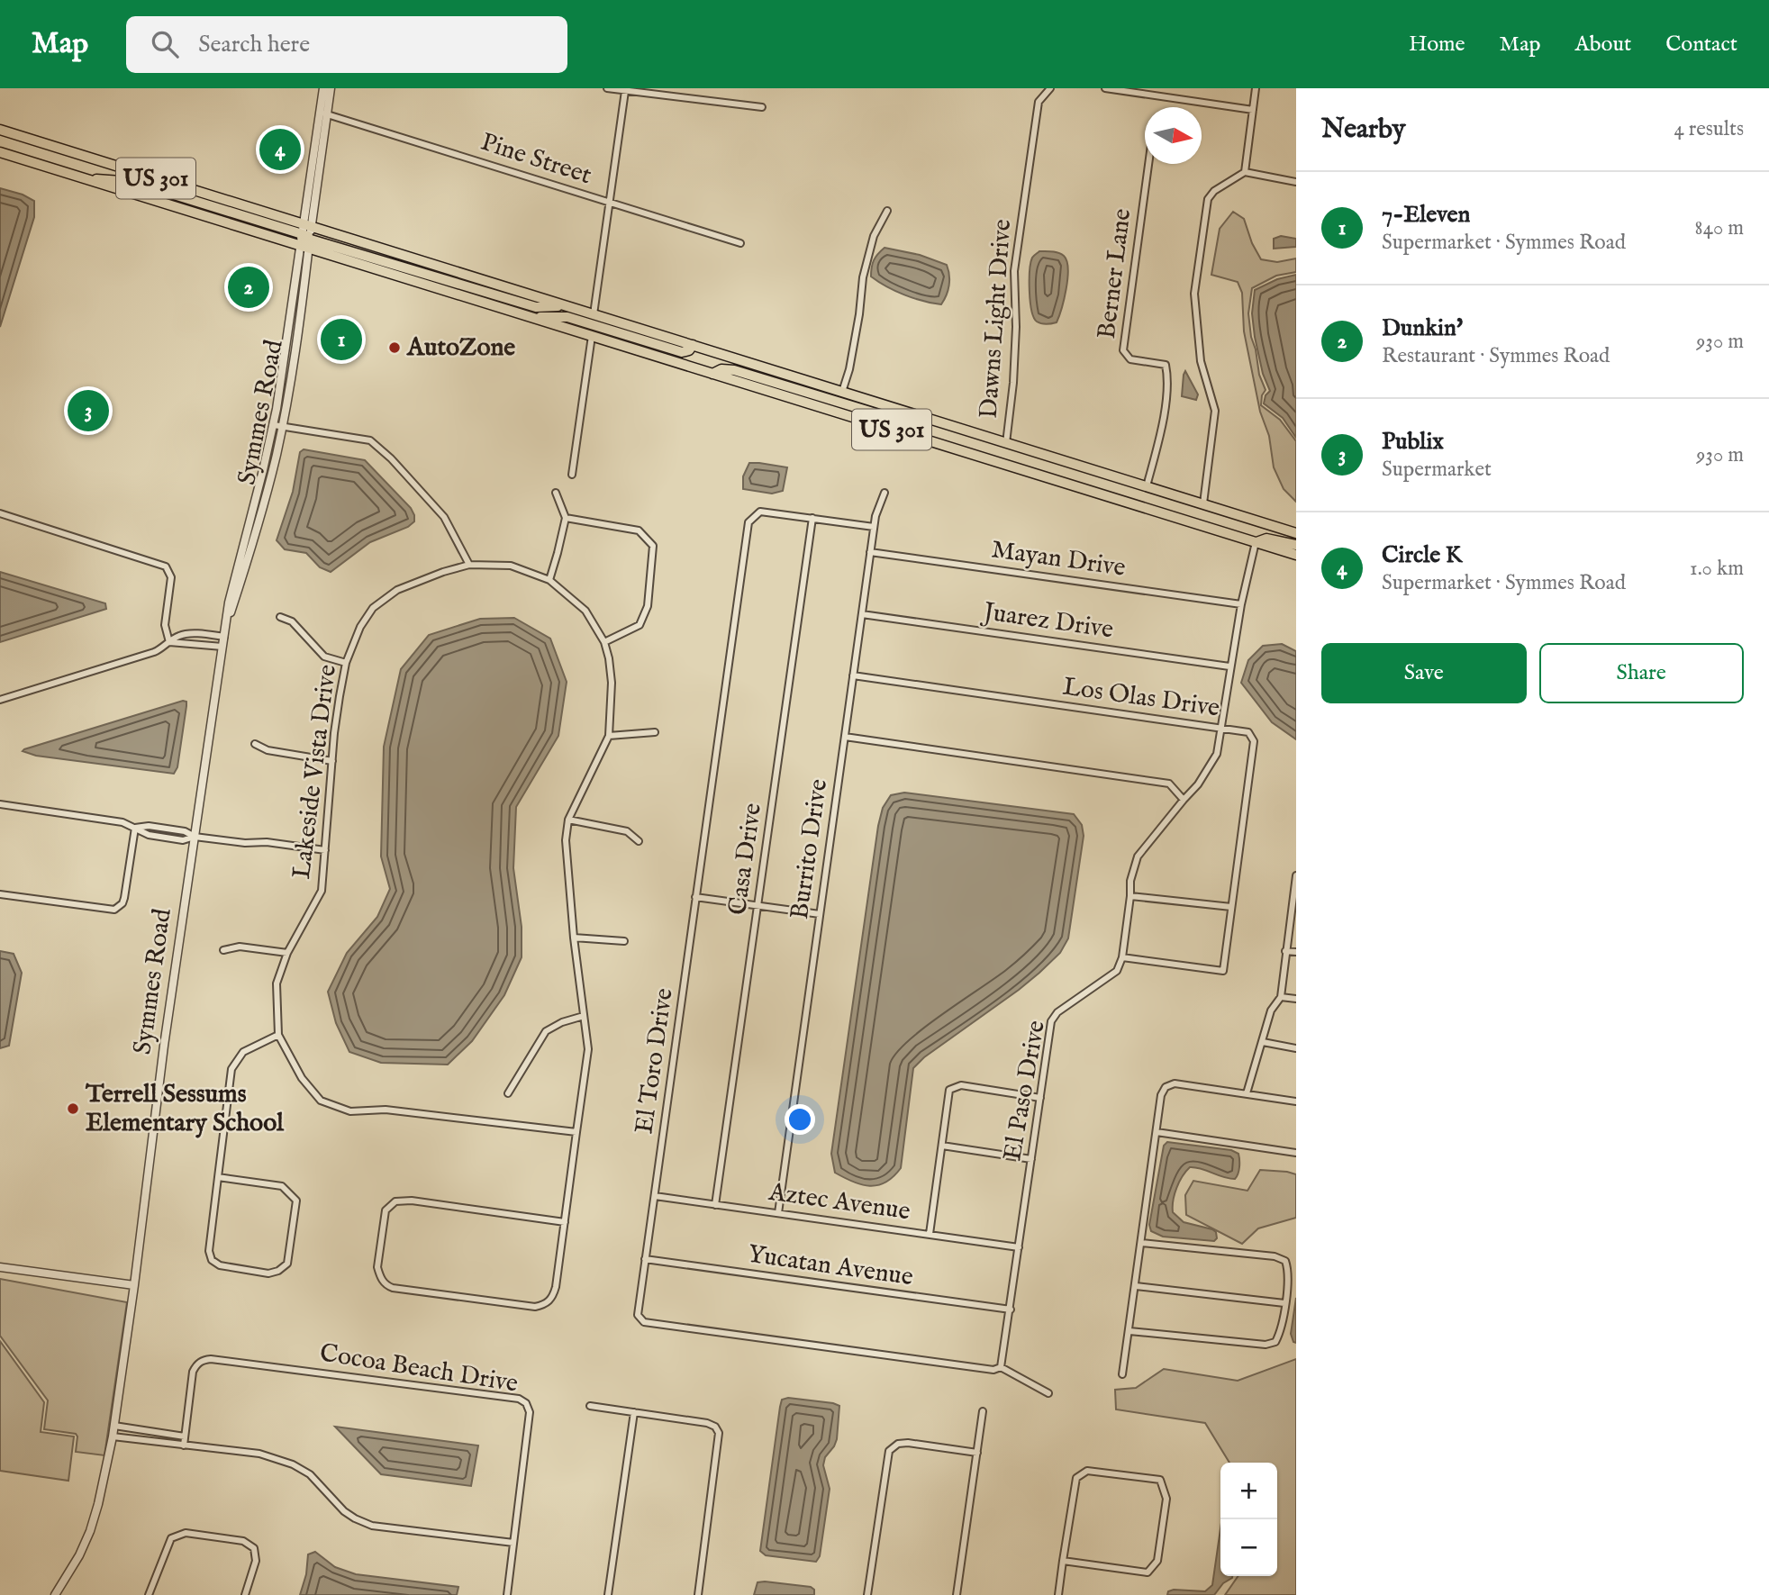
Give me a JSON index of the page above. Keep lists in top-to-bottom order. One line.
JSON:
{"streets":{"main road":["US 301"],"street":["Pine Street","Berner Lane","Dawns Light Drive","Symmes Road","Mayan Drive","Juarez Drive","Los Olas Drive","Lakeside Vista Drive","Burrito Drive","Casa Drive","El Toro Drive","El Paso Drive","Aztec Avenue","Yucatan Avenue","Cocoa Beach Drive"]},"crossings":[["Pine Street","Symmes Road"],["US 301","Berner Lane"],["US 301","Dawns Light Drive"],["US 301","Symmes Road"],["Mayan Drive","Burrito Drive"],["Juarez Drive","Burrito Drive"],["Los Olas Drive","Burrito Drive"],["Burrito Drive","El Toro Drive"],["Burrito Drive","Aztec Avenue"],["Casa Drive","El Toro Drive"],["Casa Drive","Aztec Avenue"],["El Toro Drive","El Paso Drive"],["El Toro Drive","Aztec Avenue"],["El Toro Drive","Yucatan Avenue"],["El Paso Drive","Aztec Avenue"],["El Paso Drive","Yucatan Avenue"]],"places":["AutoZone","Terrell Sessums Elementary School"],"north":"right","page":{"header":"Map","search":"Search here","nav":["Home","Map","About","Contact"],"heading":["Nearby","4 results"],"pins":["4","2","1","3"],"list":[{"mark":"1","name":"7-Eleven","note":"Supermarket · Symmes Road","value":"840 m"},{"mark":"2","name":"Dunkin'","note":"Restaurant · Symmes Road","value":"930 m"},{"mark":"3","name":"Publix","note":"Supermarket","value":"930 m"},{"mark":"4","name":"Circle K","note":"Supermarket · Symmes Road","value":"1.0 km"}],"buttons":["Save","Share"],"map_buttons":["+","−"]}}
